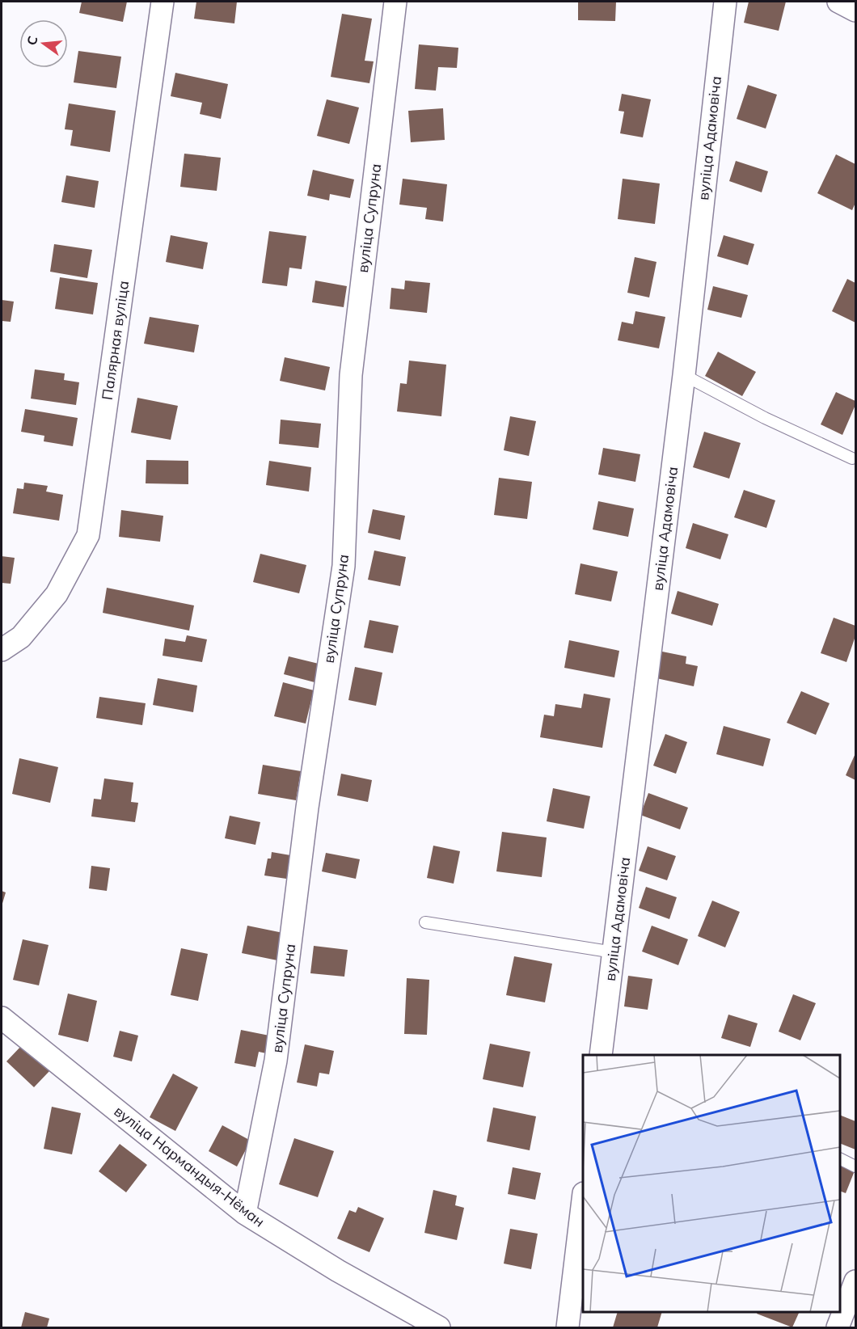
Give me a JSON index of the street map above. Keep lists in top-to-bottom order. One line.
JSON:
{"streets":{"street":["вуліца Адамовіча","вуліца Супруна","Палярная вуліца","вуліца Нармандыя-Нёман"]},"crossings":[["вуліца Супруна","вуліца Нармандыя-Нёман"]],"north":"left"}
